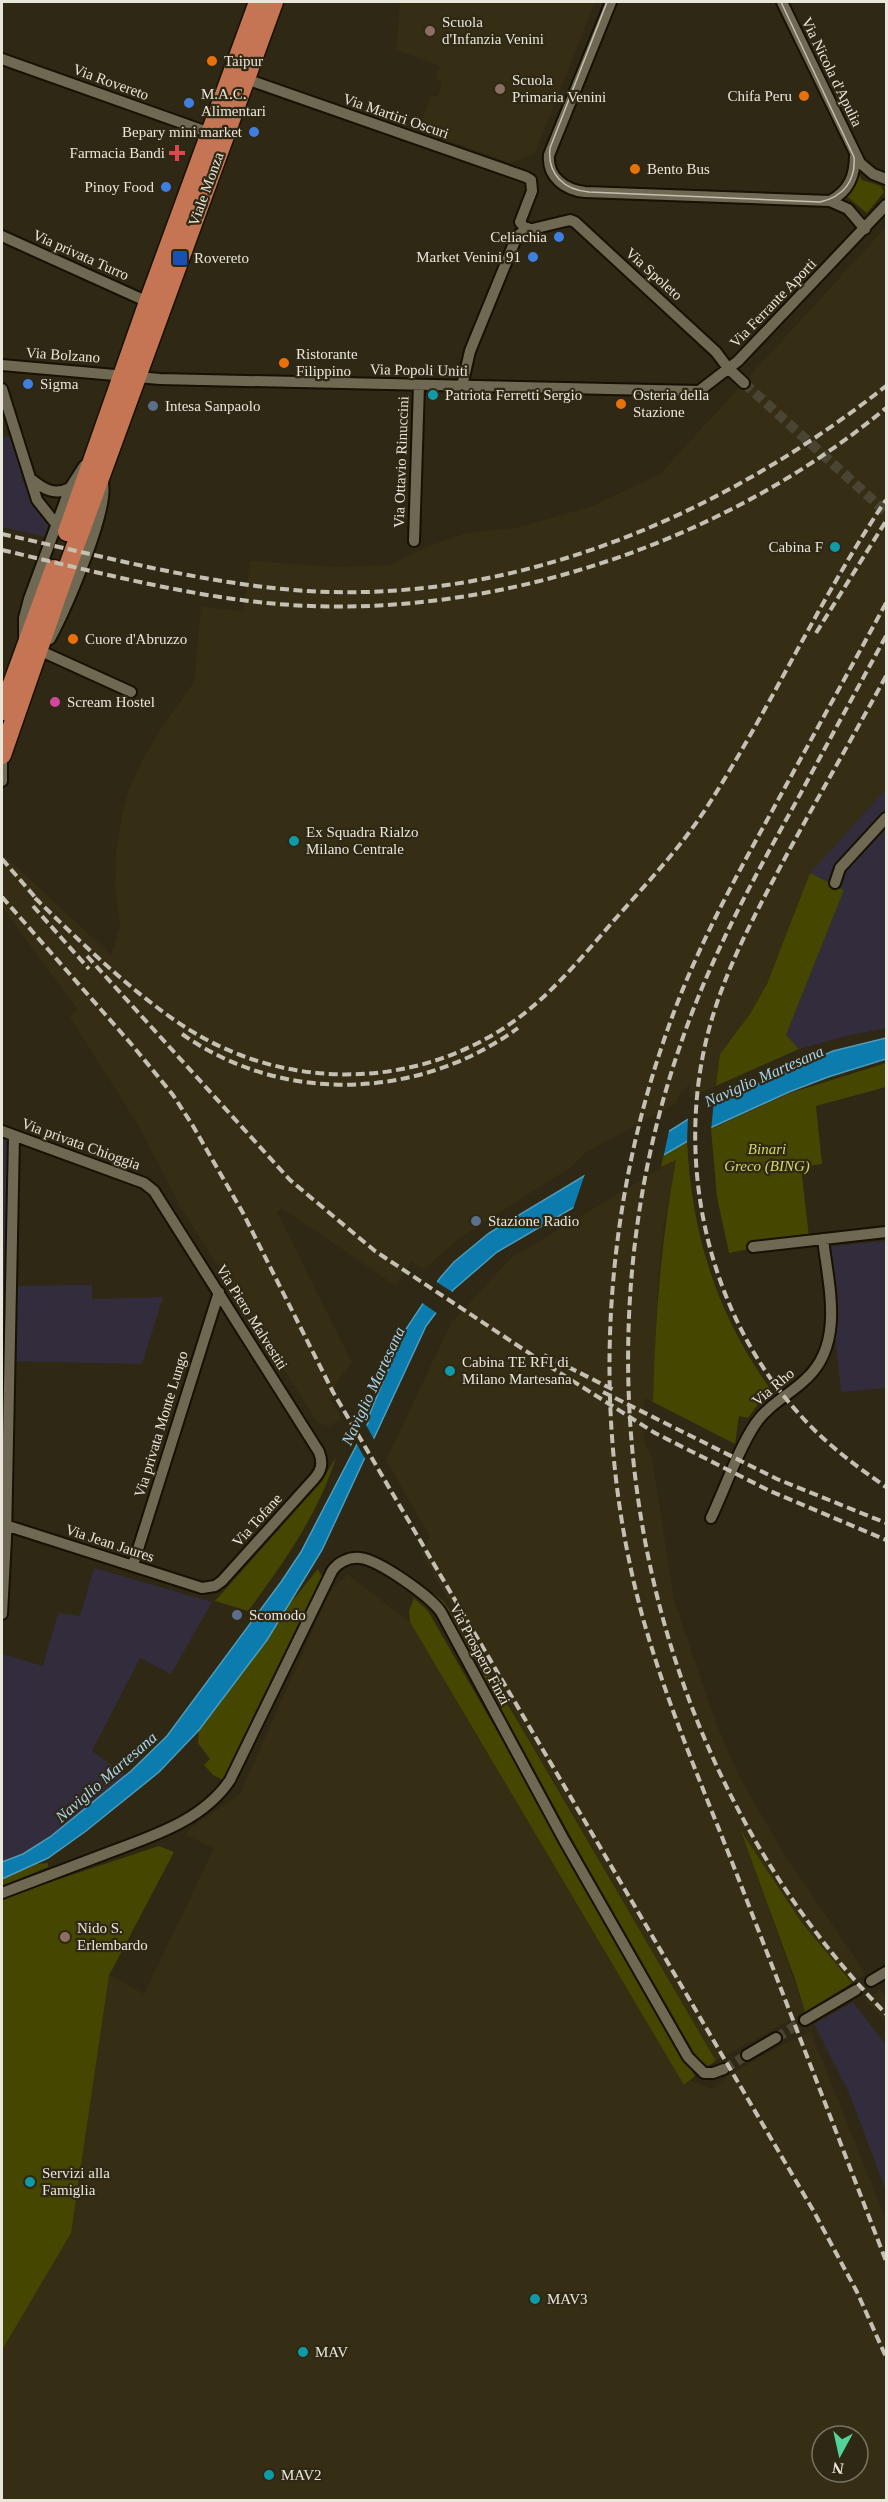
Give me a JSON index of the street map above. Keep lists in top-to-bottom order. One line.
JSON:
{"streets":{"main road":["Viale Monza"],"street":["Via Nicola d'Apulia","Via Rovereto","Via Martiri Oscuri","Via privata Turro","Via Spoleto","Via Ferrante Aporti","Via Bolzano","Via Popoli Uniti","Via Ottavio Rinuccini","Via privata Chioggia","Via Piero Malvestiti","Via Rho","Via privata Monte Lungo","Via Tofane","Via Jean Jaures","Via Prospero Finzi"]},"crossings":[["Via Rovereto","Viale Monza"],["Via Martiri Oscuri","Viale Monza"],["Via Martiri Oscuri","Via Spoleto"],["Viale Monza","Via privata Turro"],["Viale Monza","Via Bolzano"],["Viale Monza","Via Popoli Uniti"],["Via Spoleto","Via Ferrante Aporti"],["Via Ferrante Aporti","Via Popoli Uniti"],["Via Bolzano","Via Popoli Uniti"],["Via Popoli Uniti","Via Ottavio Rinuccini"],["Via privata Chioggia","Via Piero Malvestiti"],["Via Piero Malvestiti","Via privata Monte Lungo"],["Via Piero Malvestiti","Via Tofane"],["Via privata Monte Lungo","Via Jean Jaures"],["Via Tofane","Via Jean Jaures"]],"water":["Naviglio Martesana"],"parks":["Binari Greco (BING)"],"places":{"other":["Scuola d'Infanzia Venini","Taipur","Scuola Primaria Venini","Chifa Peru","M.A.C. Alimentari","Bepary mini market","Bento Bus","Pinoy Food","Celiachia","Market Venini 91","Ristorante Filippino","Sigma","Patriota Ferretti Sergio","Osteria della Stazione","Intesa Sanpaolo","Cabina F","Cuore d'Abruzzo","Scream Hostel","Ex Squadra Rialzo Milano Centrale","Stazione Radio","Cabina TE RFI di Milano Martesana","Scomodo","Nido S. Erlembardo","Servizi alla Famiglia","MAV3","MAV","MAV2"],"health":["Farmacia Bandi"],"transit":["Rovereto"]},"north":"bottom"}
